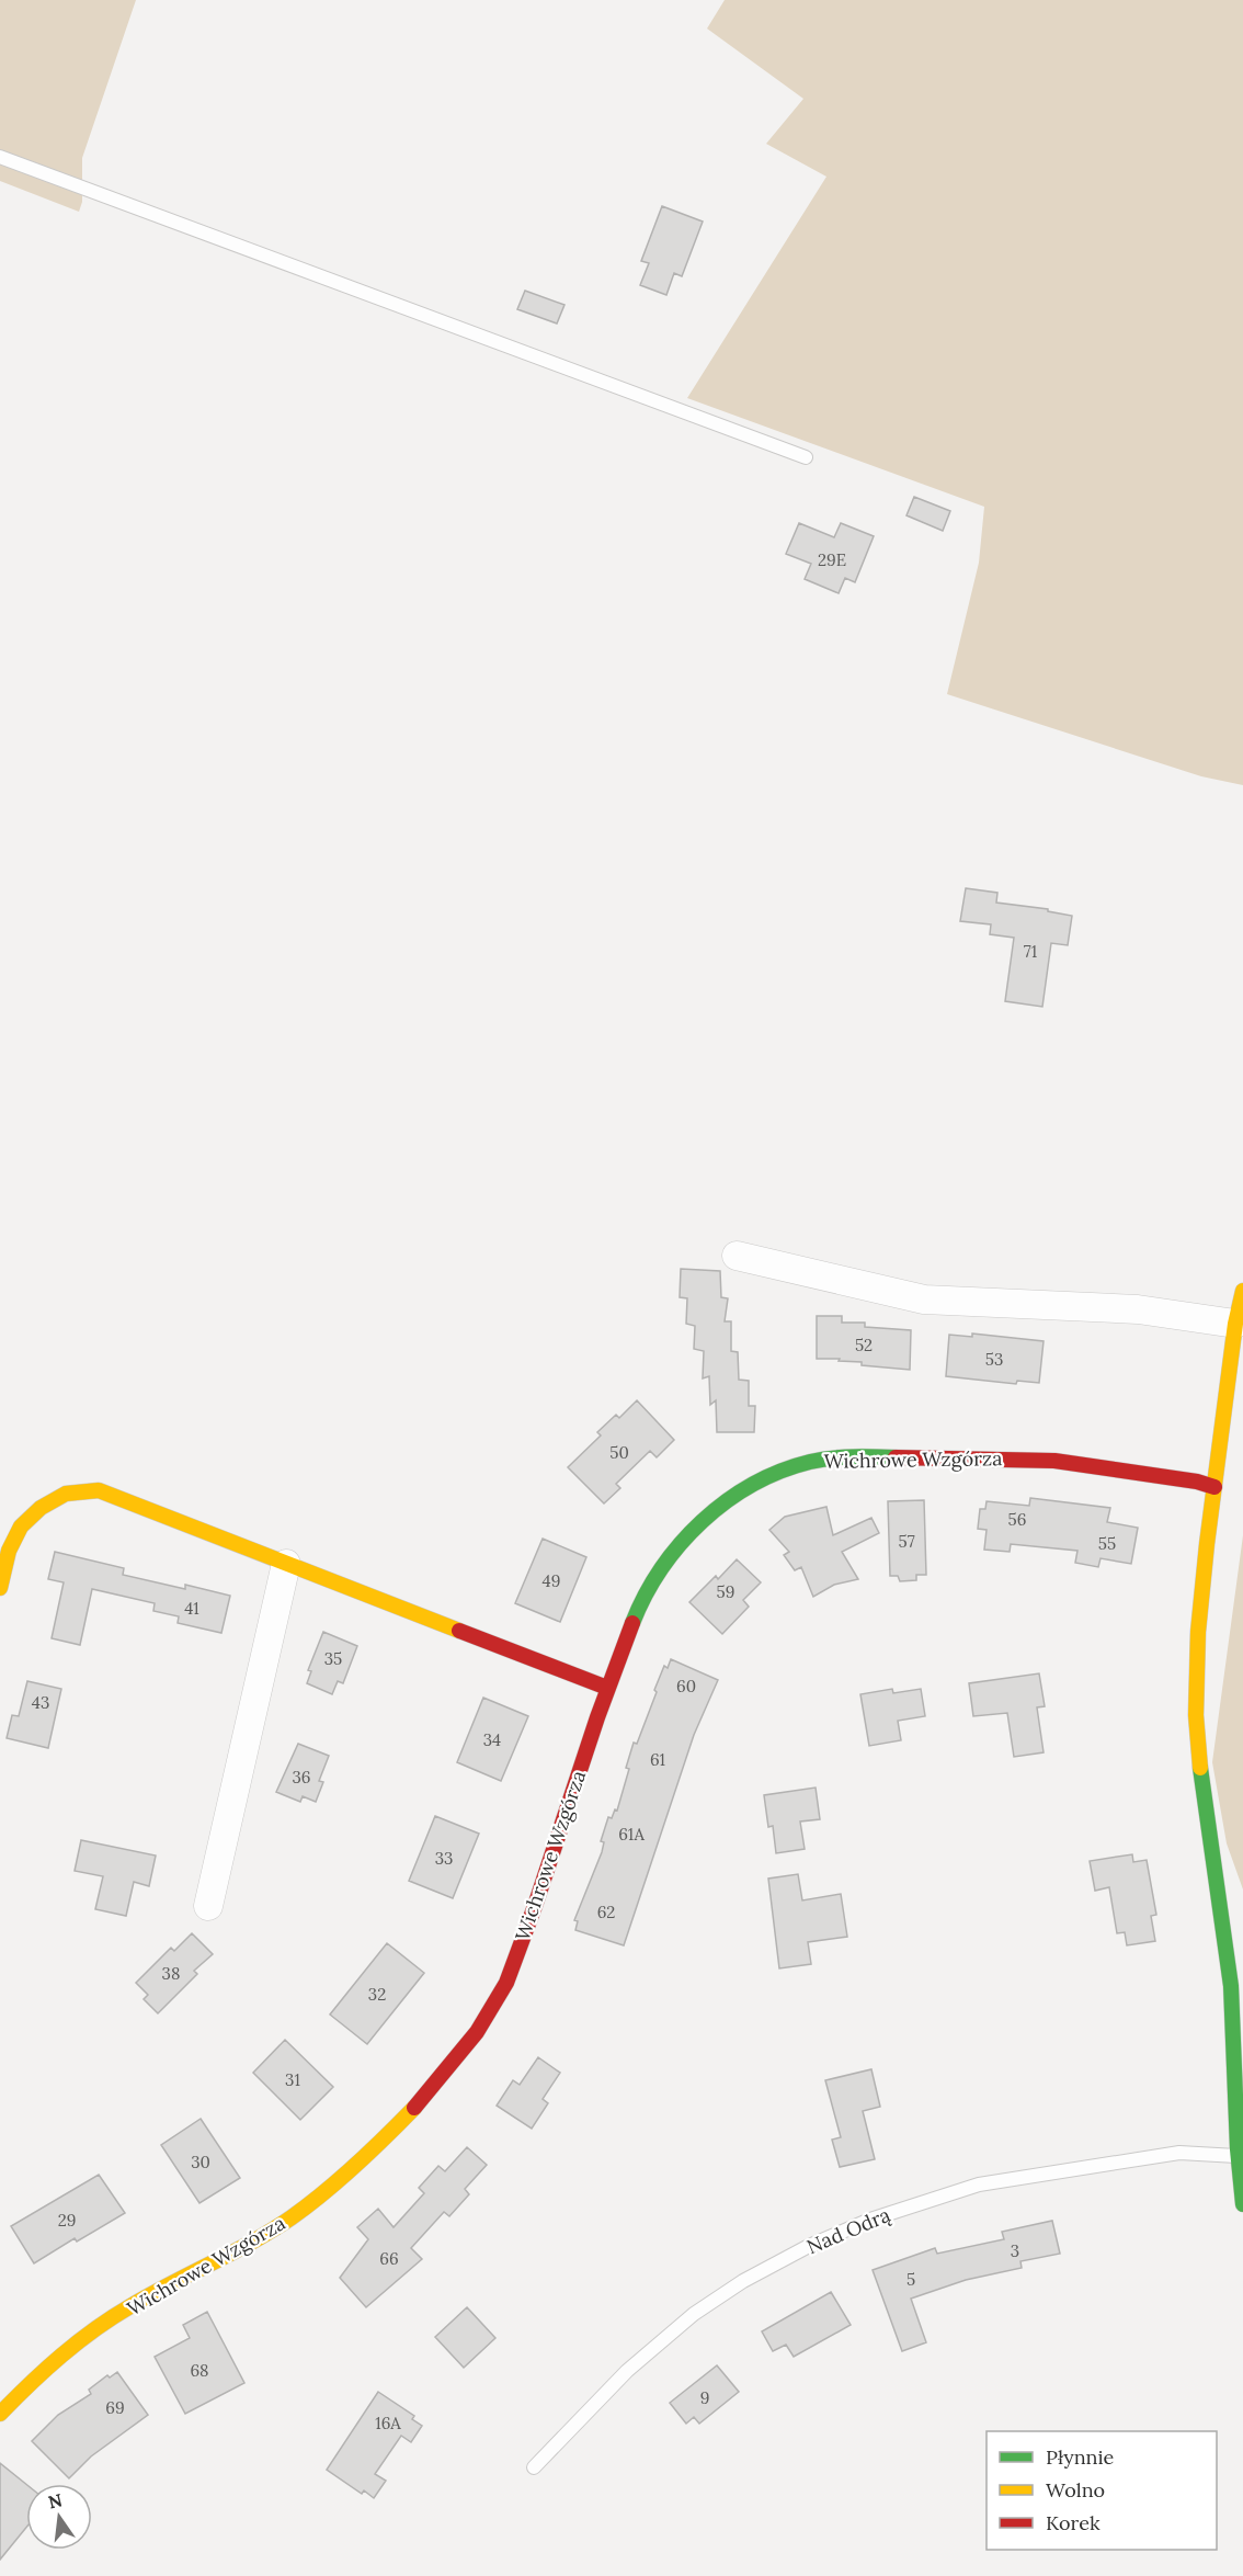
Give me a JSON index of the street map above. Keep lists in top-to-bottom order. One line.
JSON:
{"streets":{"street":["Wichrowe Wzgórza"],"lane":["Nad Odrą"]},"house_numbers":["29E","71","52","53","50","56","57","55","49","59","41","35","60","43","34","61","36","61A","33","62","38","32","31","30","29","3","66","5","68","9","69","16A"],"legend":["Płynnie","Wolno","Korek"],"north":"top"}
